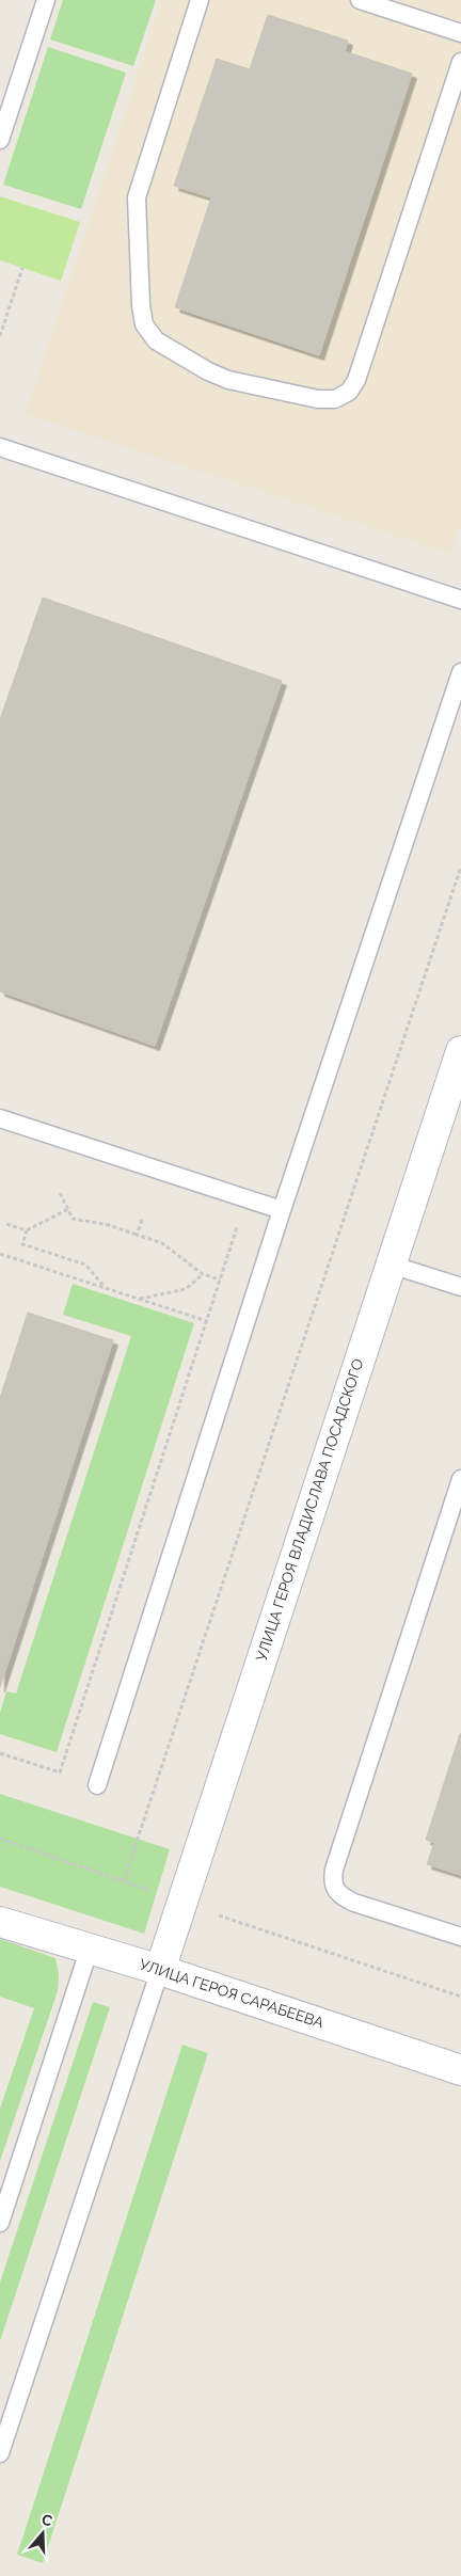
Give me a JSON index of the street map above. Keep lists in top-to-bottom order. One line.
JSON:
{"streets":{"street":["УЛИЦА ГЕРОЯ ВЛАДИСЛАВА ПОСАДСКОГО","УЛИЦА ГЕРОЯ САРАБЕЕВА"]},"crossings":[["УЛИЦА ГЕРОЯ ВЛАДИСЛАВА ПОСАДСКОГО","УЛИЦА ГЕРОЯ САРАБЕЕВА"]],"north":"top"}
